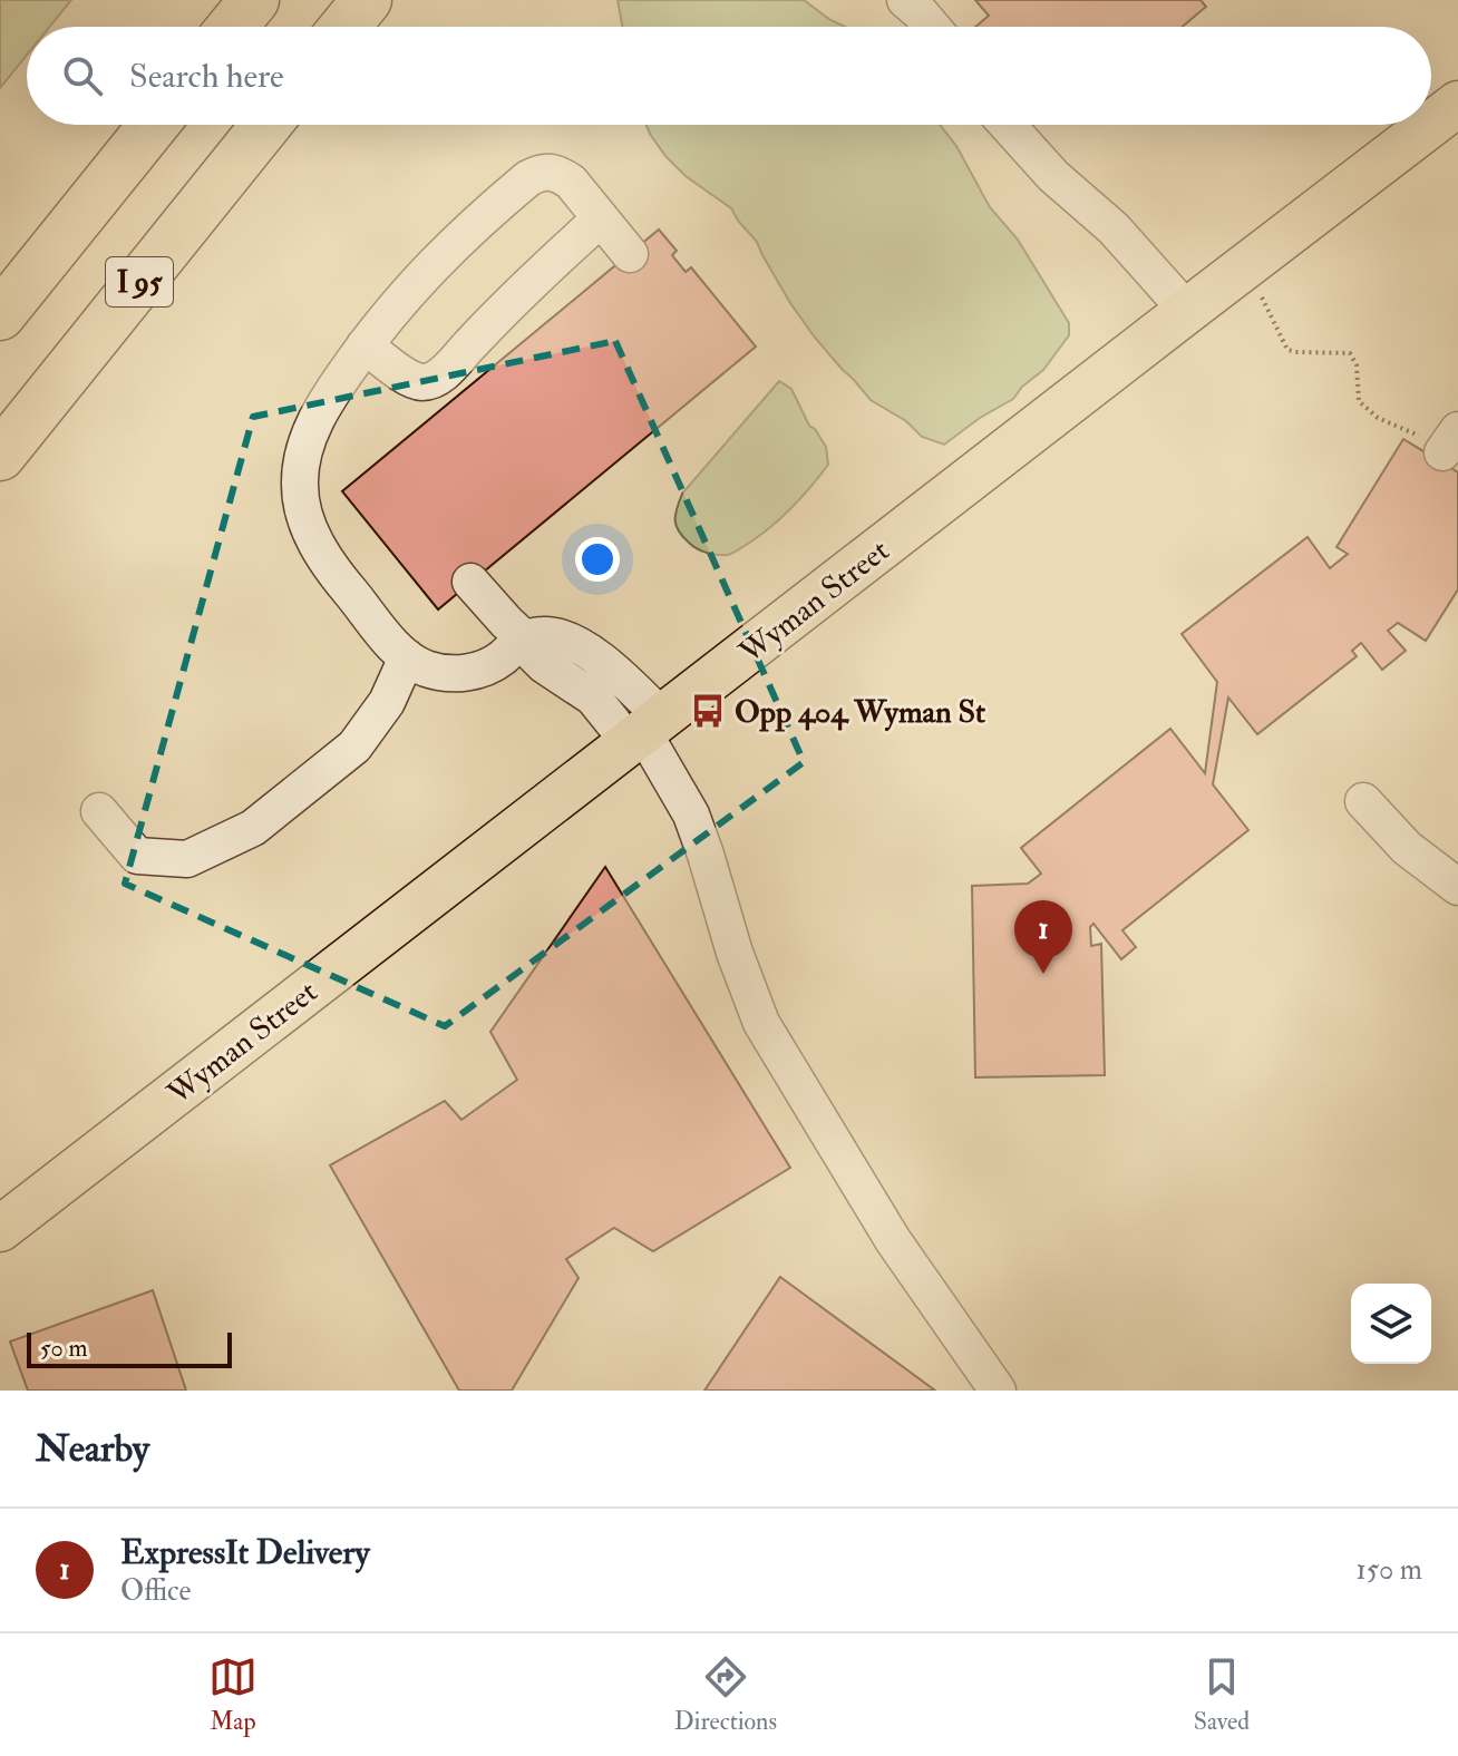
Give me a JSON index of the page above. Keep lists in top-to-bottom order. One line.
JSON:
{"streets":{"highway":["I 95"],"main road":["Wyman Street"]},"places":{"bus stop":["Opp 404 Wyman St"]},"scale_bar":"50 m","page":{"search":"Search here","pins":"1","scale":"50 m","heading":"Nearby","list":[{"mark":"1","name":"ExpressIt Delivery","note":"Office","value":"150 m"}],"nav":["Map","Directions","Saved"]}}
